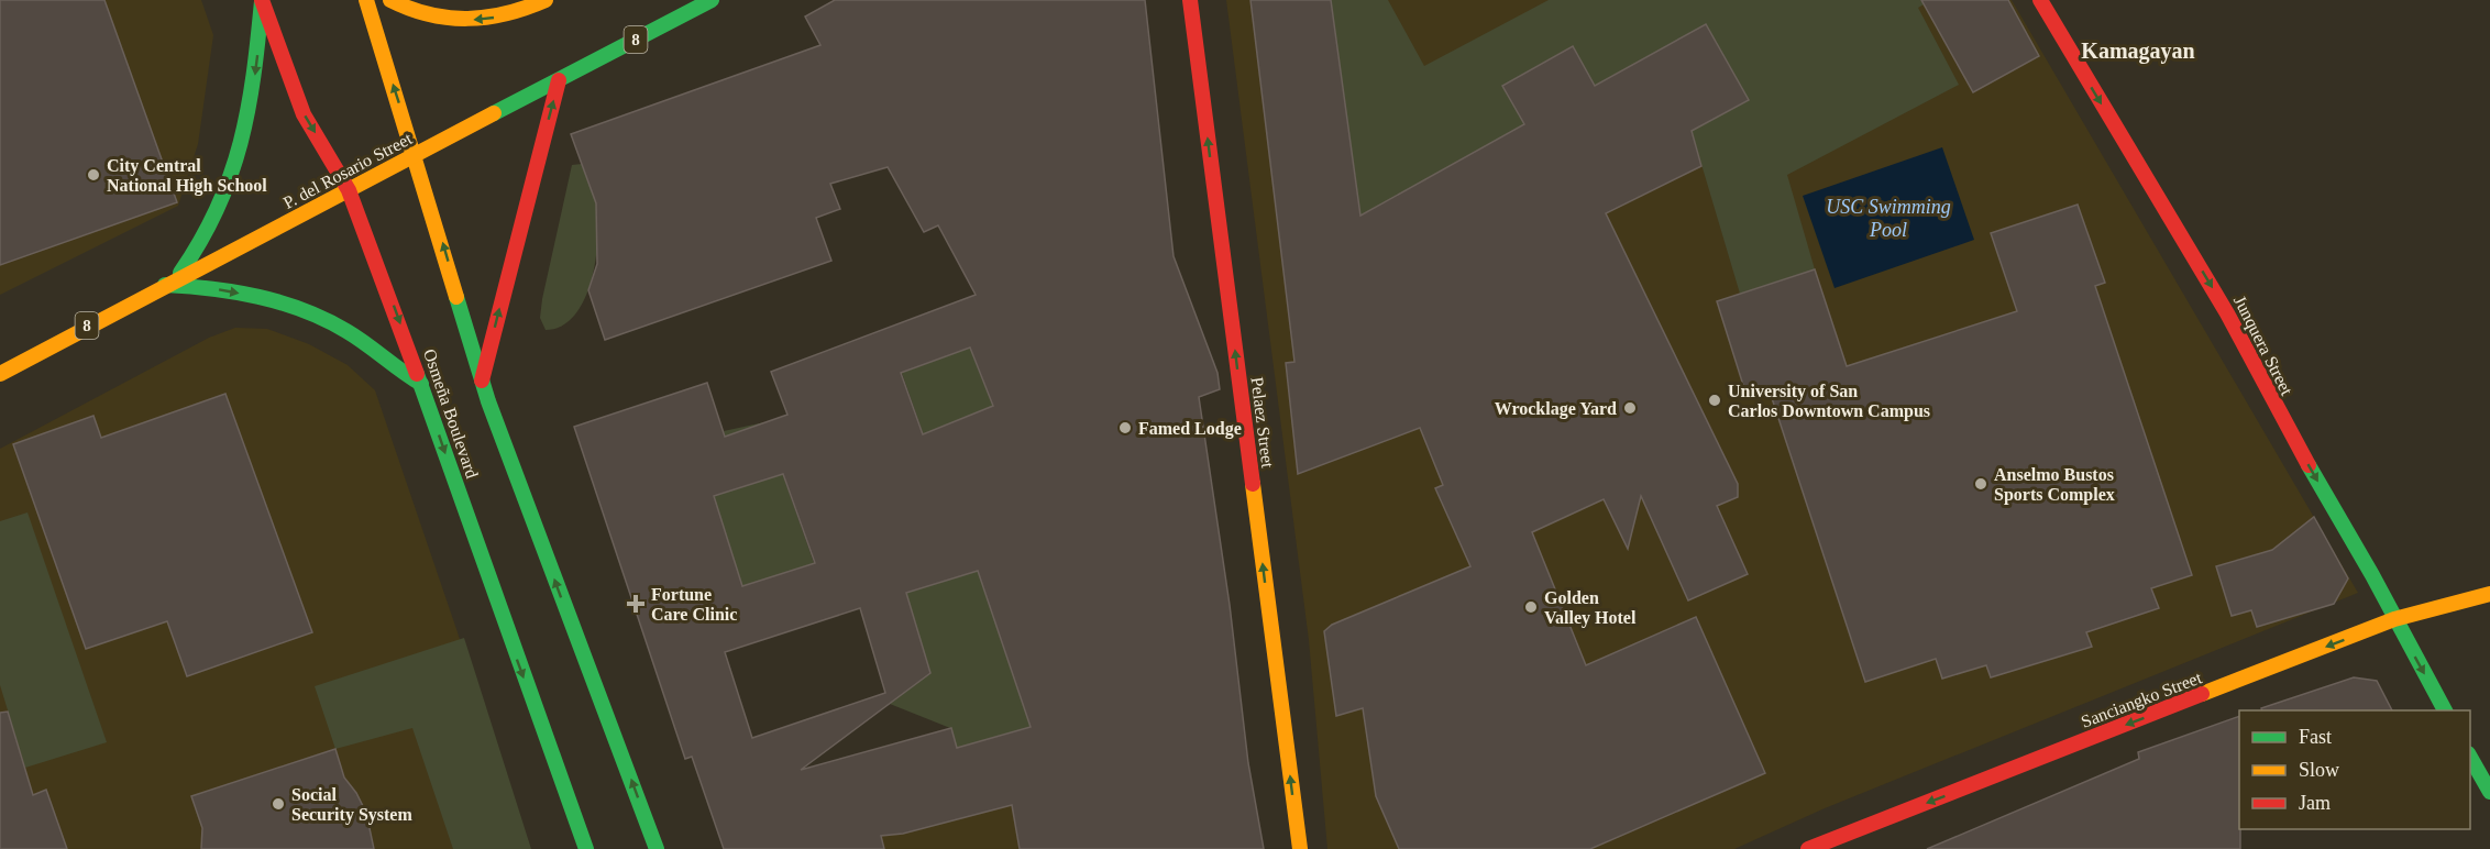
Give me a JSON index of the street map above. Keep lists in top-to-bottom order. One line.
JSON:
{"streets":{"main road":["8","P. del Rosario Street","Junquera Street","Osmeña Boulevard","Pelaez Street","Sanciangko Street"]},"crossings":[["P. del Rosario Street","Osmeña Boulevard"],["Junquera Street","Sanciangko Street"]],"one_way":["Junquera Street","Pelaez Street","Sanciangko Street"],"districts":["Kamagayan"],"water":["USC Swimming Pool"],"places":{"other":["City Central National High School","University of San Carlos Downtown Campus","Wrocklage Yard","Famed Lodge","Anselmo Bustos Sports Complex","Golden Valley Hotel","Social Security System"],"health":["Fortune Care Clinic"]},"legend":["Fast","Slow","Jam"]}
